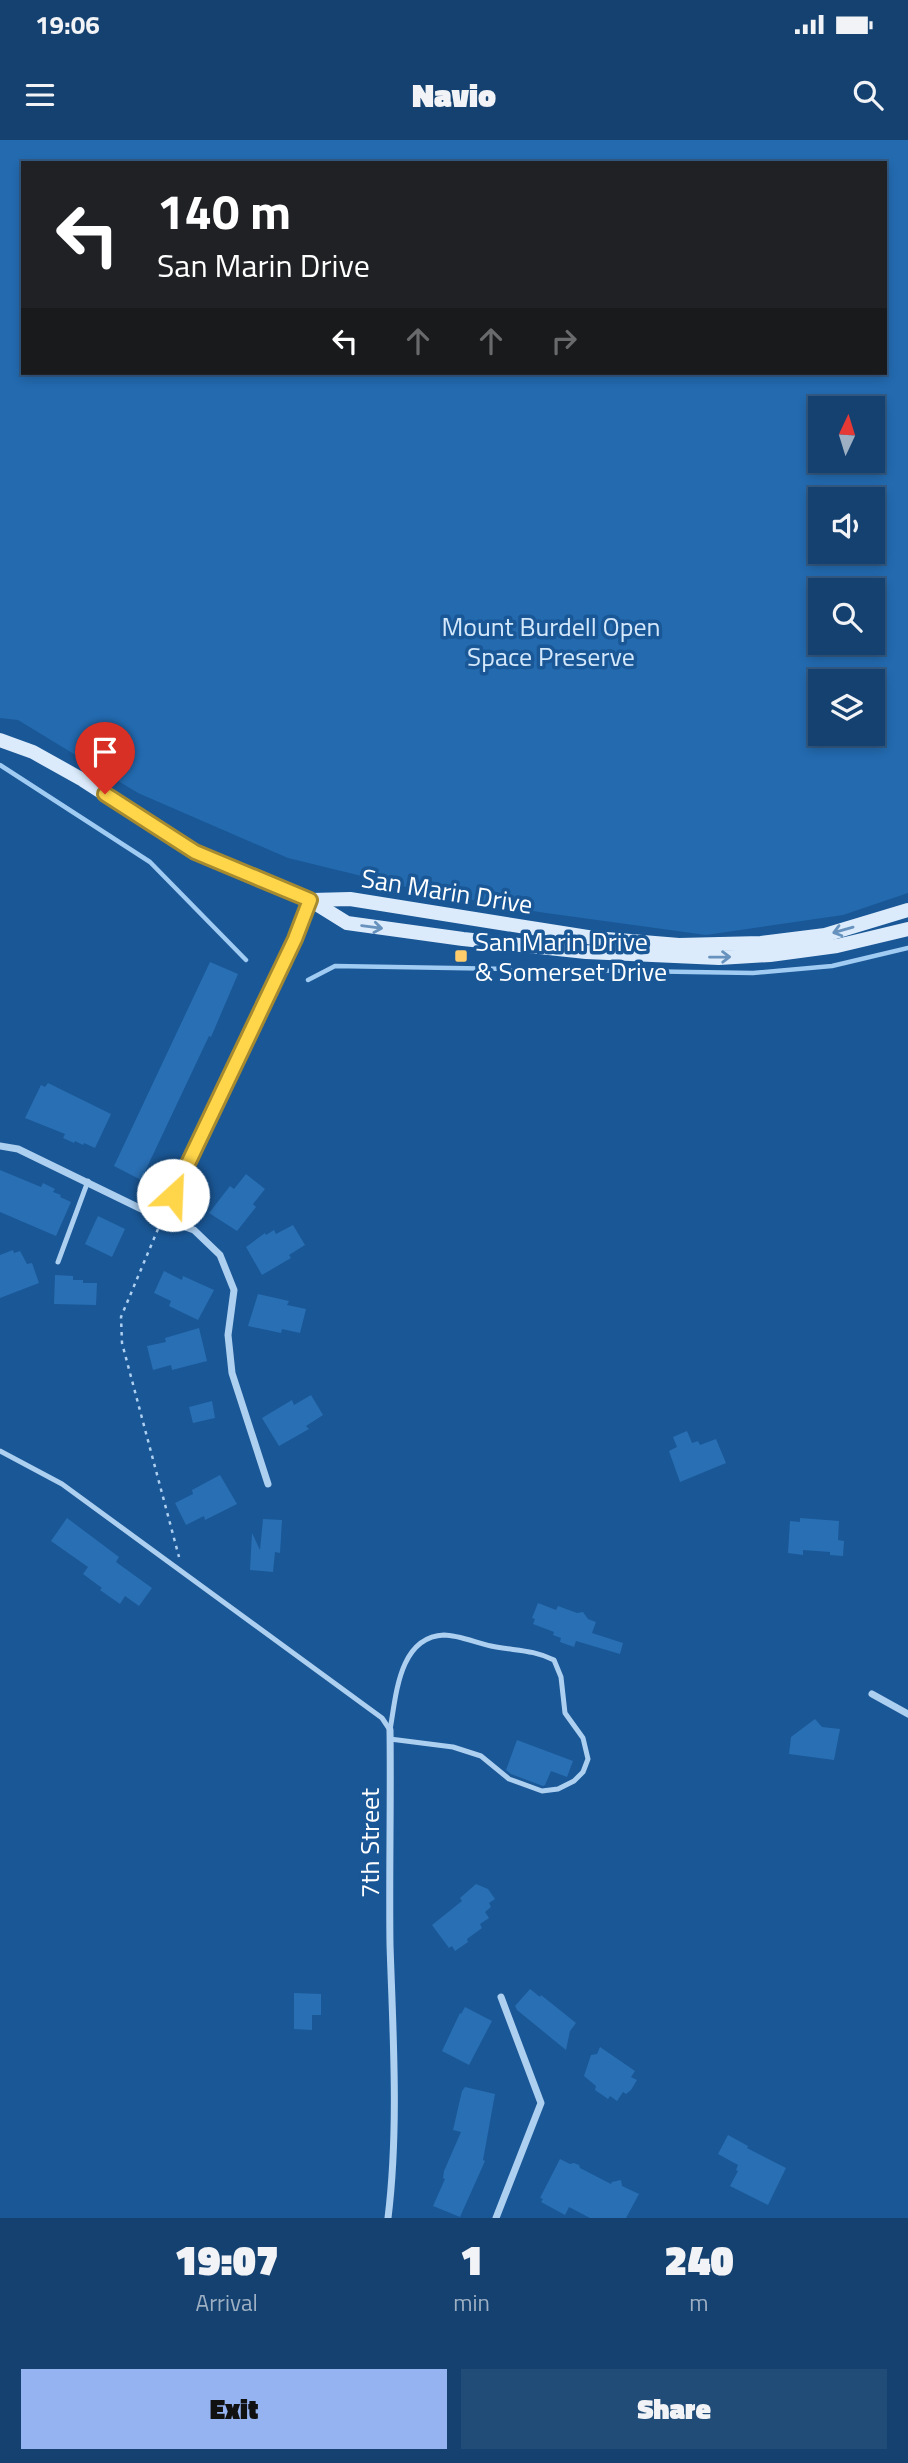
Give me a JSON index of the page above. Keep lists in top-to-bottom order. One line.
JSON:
{"streets":{"main road":["San Marin Drive"],"street":["7th Street"]},"parks":["Mount Burdell Open Space Preserve"],"places":{"transit":["San Marin Drive & Somerset Drive"]},"north":"top","page":{"status":"19:06","header":"Navio","turn":["140 m","San Marin Drive"],"eta":["19:07","Arrival","1","min","240","m"],"buttons":["Exit","Share"]}}
